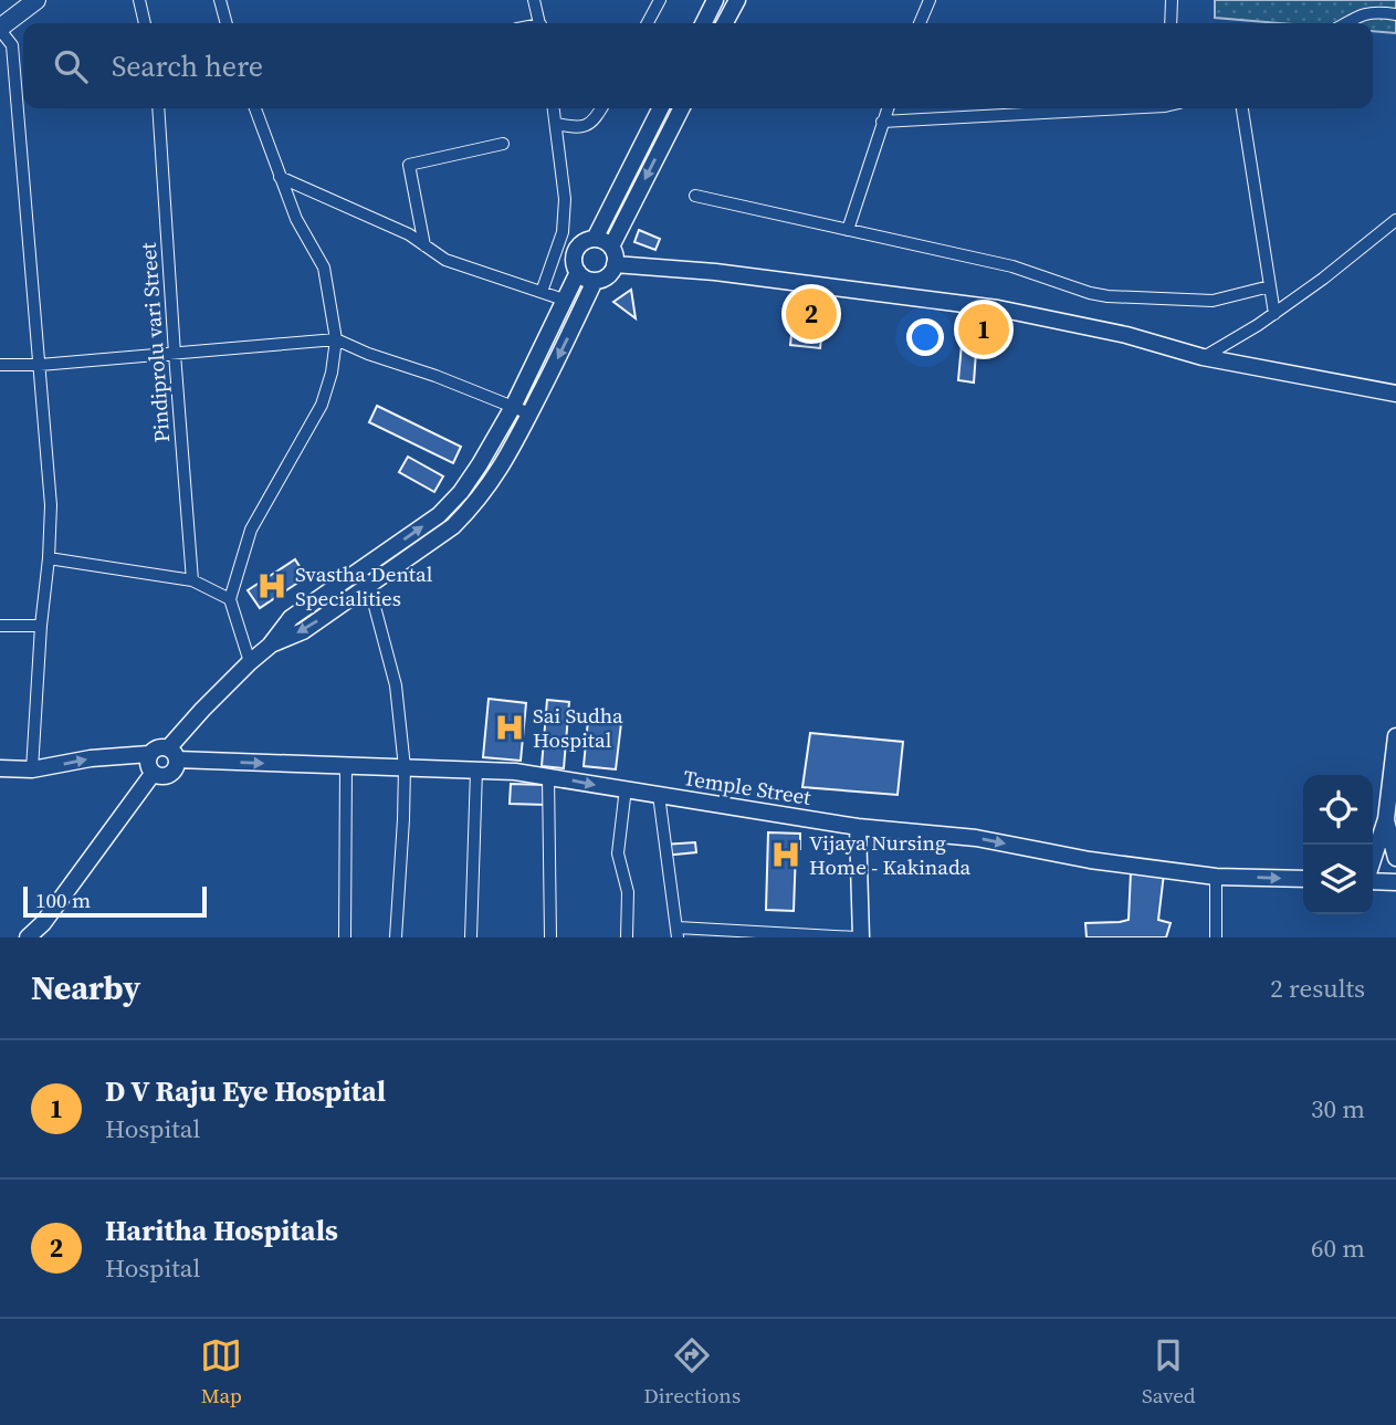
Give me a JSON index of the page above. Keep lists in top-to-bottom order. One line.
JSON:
{"streets":{"street":["Pindiprolu vari Street","Temple Street"]},"one_way":["Temple Street"],"places":{"hospital":["Svastha Dental Specialities","Sai Sudha Hospital","Vijaya Nursing Home - Kakinada"]},"scale_bar":"100 m","page":{"search":"Search here","pins":["2","1"],"scale":"100 m","heading":["Nearby","2 results"],"list":[{"mark":"1","name":"D V Raju Eye Hospital","note":"Hospital","value":"30 m"},{"mark":"2","name":"Haritha Hospitals","note":"Hospital","value":"60 m"}],"nav":["Map","Directions","Saved"]}}
